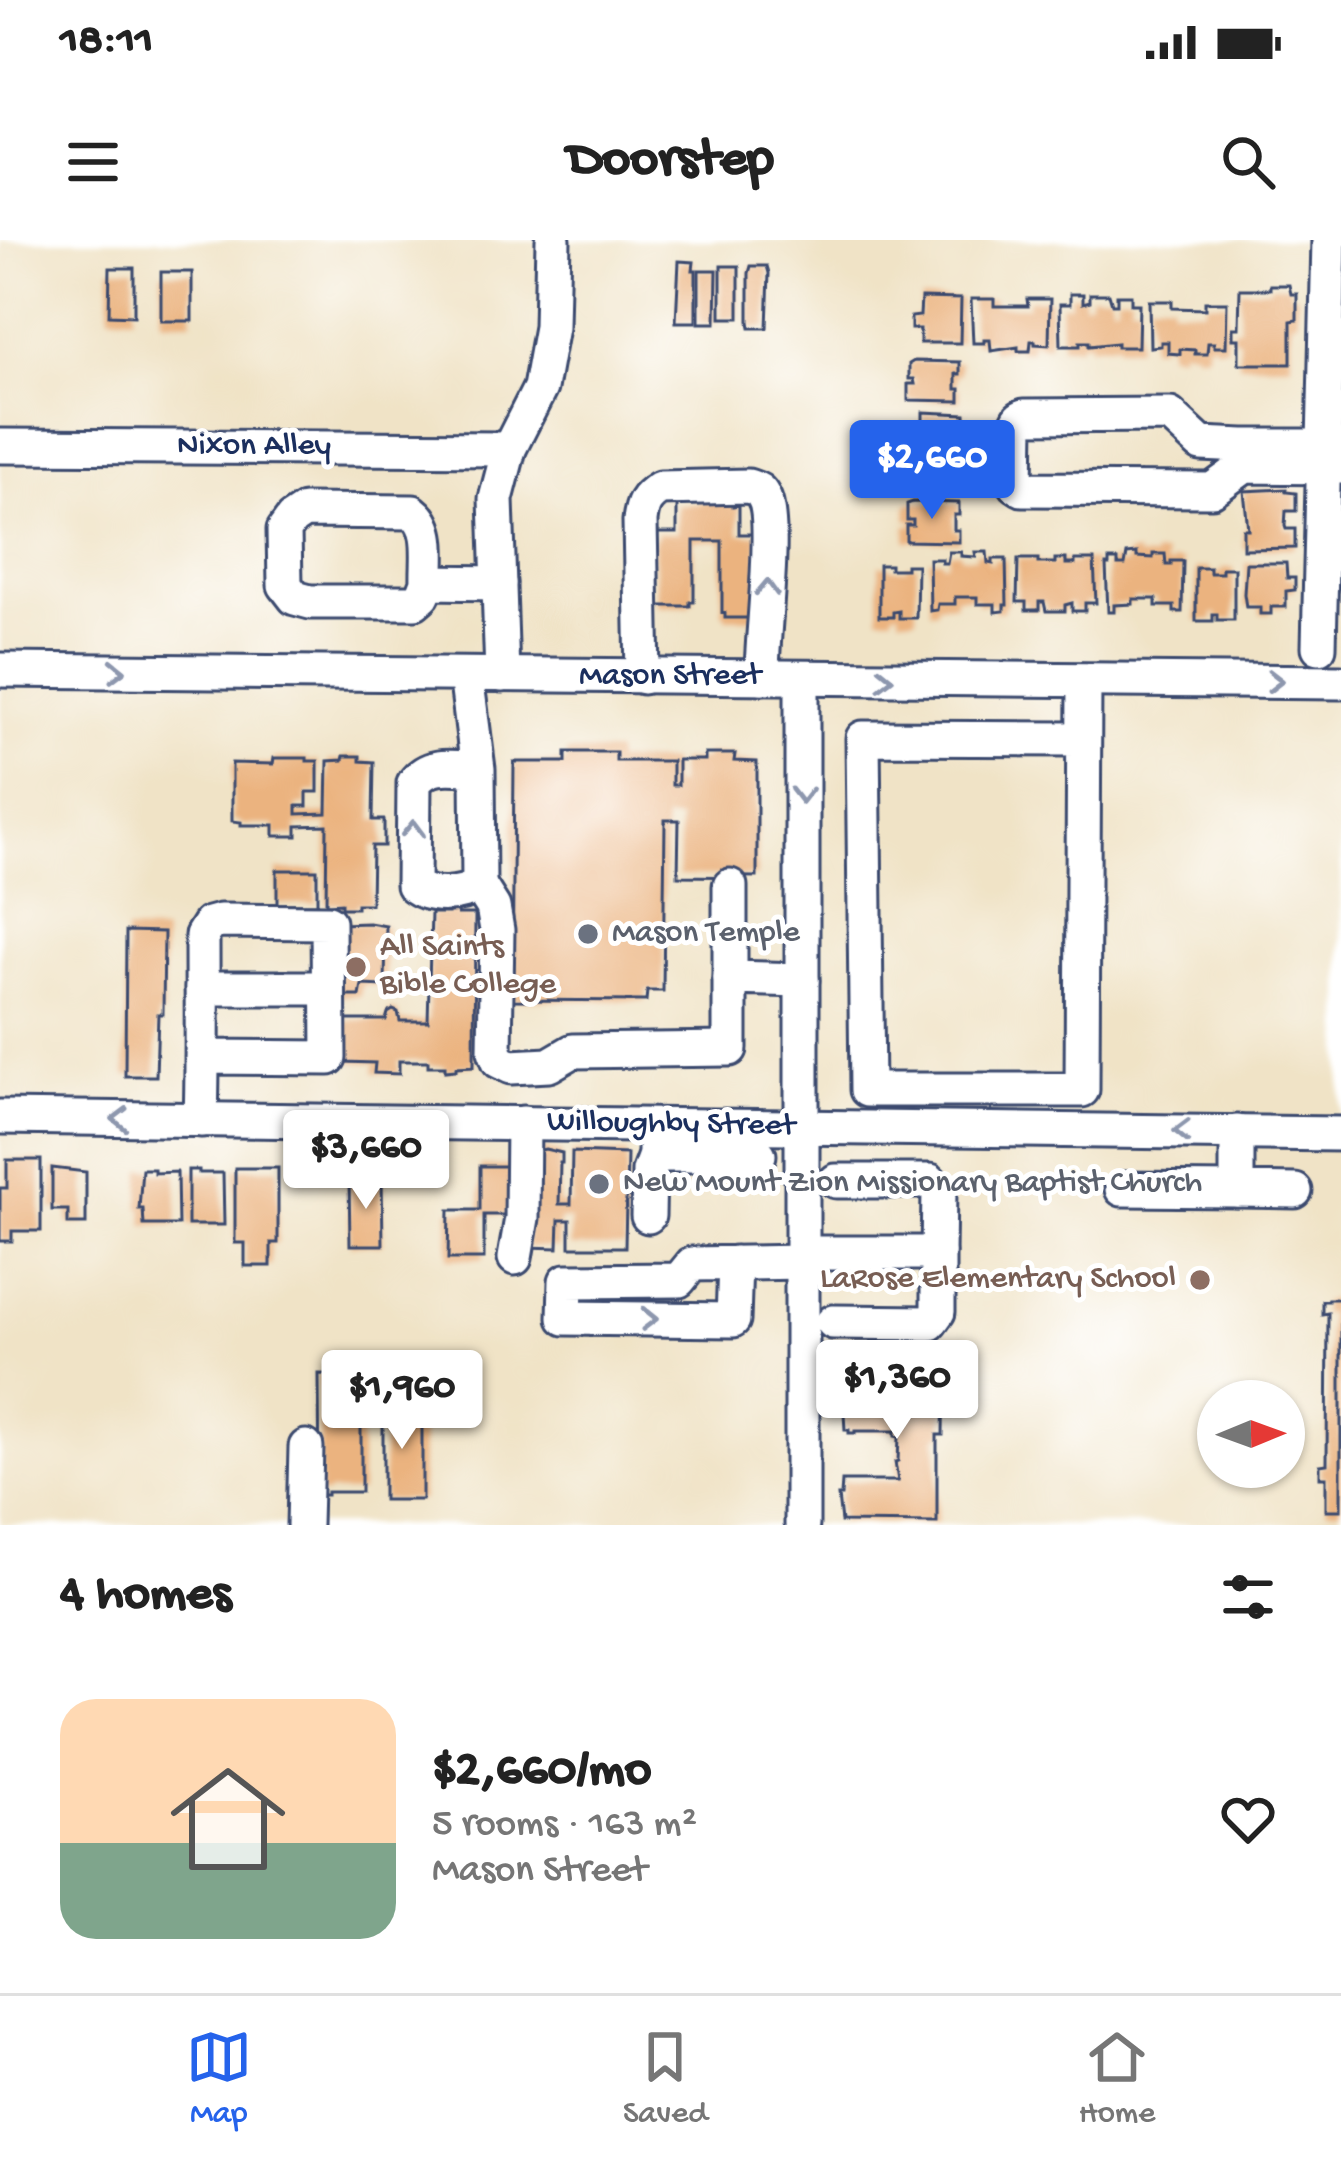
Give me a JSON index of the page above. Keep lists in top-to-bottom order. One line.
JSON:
{"streets":{"street":["Nixon Alley","Mason Street","Willoughby Street"]},"one_way":["Mason Street"],"places":["Mason Temple","All Saints Bible College","New Mount Zion Missionary Baptist Church","LaRose Elementary School"],"north":"right","page":{"status":"18:11","header":"Doorstep","price":["$2,660","$3,660","$1,360","$1,960"],"heading":"4 homes","list":[{"name":"$2,660/mo","note":"5 rooms · 163 m² · Mason Street"}],"tabs":["Map","Saved","Home"]}}
